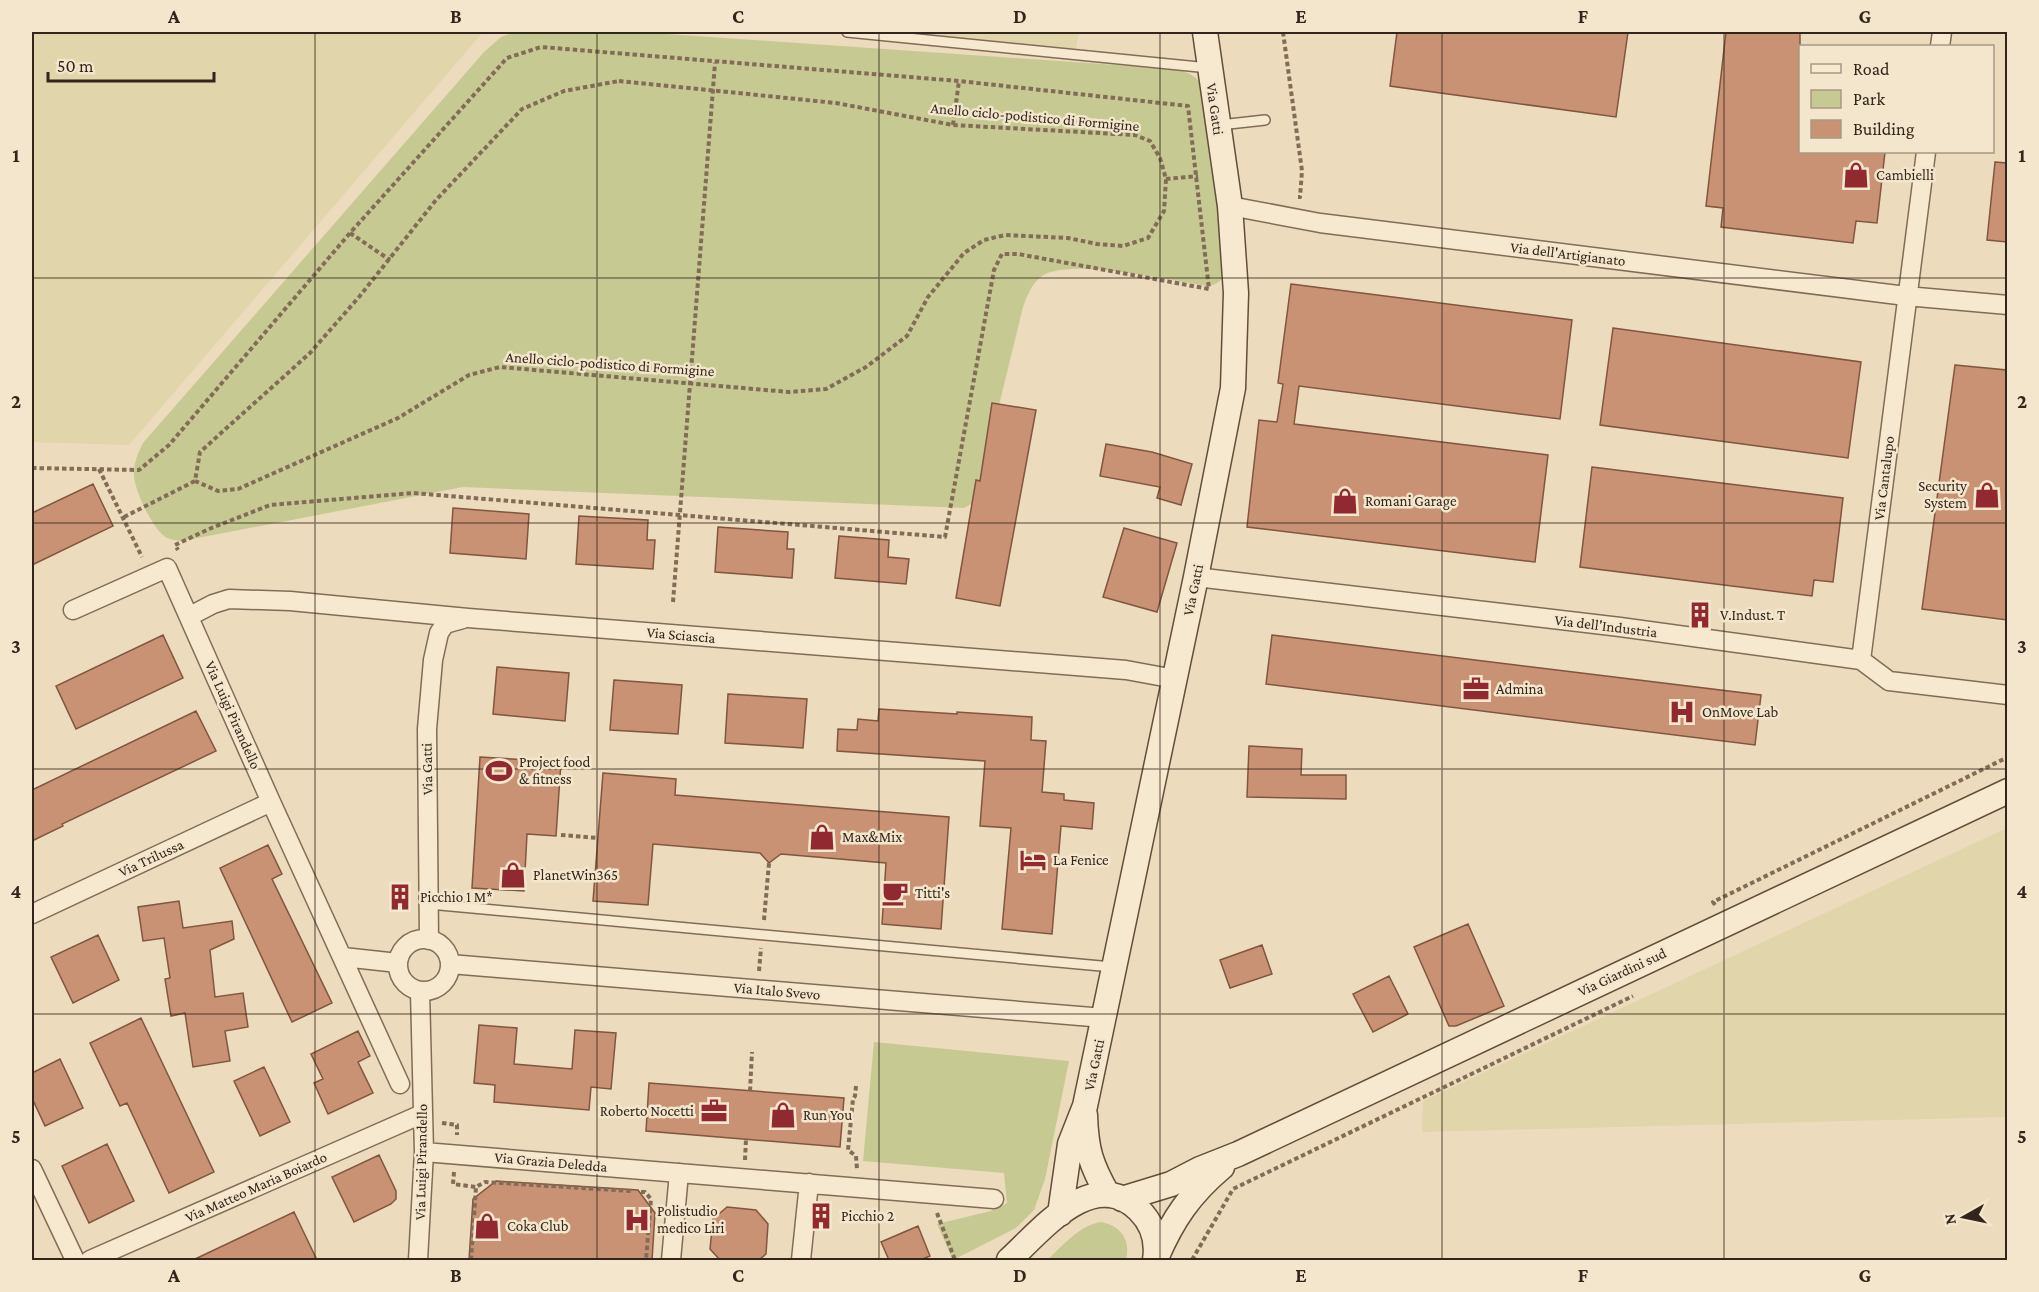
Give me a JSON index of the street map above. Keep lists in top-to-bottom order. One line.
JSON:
{"streets":{"street":["Via Gatti","Via dell'Artigianato","Via Cantalupo","Via dell'Industria","Via Sciascia","Via Luigi Pirandello","Via Trilussa","Via Giardini sud","Via Italo Svevo","Via Grazia Deledda","Via Matteo Maria Boiardo"],"path":["Anello ciclo-podistico di Formigine"]},"crossings":[["Via Gatti","Via dell'Artigianato"],["Via Gatti","Via dell'Industria"],["Via Gatti","Via Sciascia"],["Via Gatti","Via Luigi Pirandello"],["Via Gatti","Via Italo Svevo"],["Via dell'Artigianato","Via Cantalupo"],["Via Cantalupo","Via dell'Industria"],["Via Sciascia","Via Luigi Pirandello"],["Via Luigi Pirandello","Via Trilussa"],["Via Luigi Pirandello","Via Italo Svevo"],["Via Luigi Pirandello","Via Grazia Deledda"],["Via Luigi Pirandello","Via Matteo Maria Boiardo"]],"places":{"shop":["Cambielli","Security System","Romani Garage","Max&Mix","PlanetWin365","Run You","Coka Club"],"building":["V.Indust. T","Picchio 1 M*","Picchio 2"],"office":["Admina","Roberto Nocetti"],"hospital":["OnMove Lab","Polistudio medico Liri"],"sports":["Project food & fitness"],"hotel":["La Fenice"],"cafe":["Titti's"]},"legend":["Road","Park","Building"],"scale_bar":"50 m","north":"left","grid":{"columns":["A","B","C","D","E","F","G"],"rows":["1","2","3","4","5"]}}
